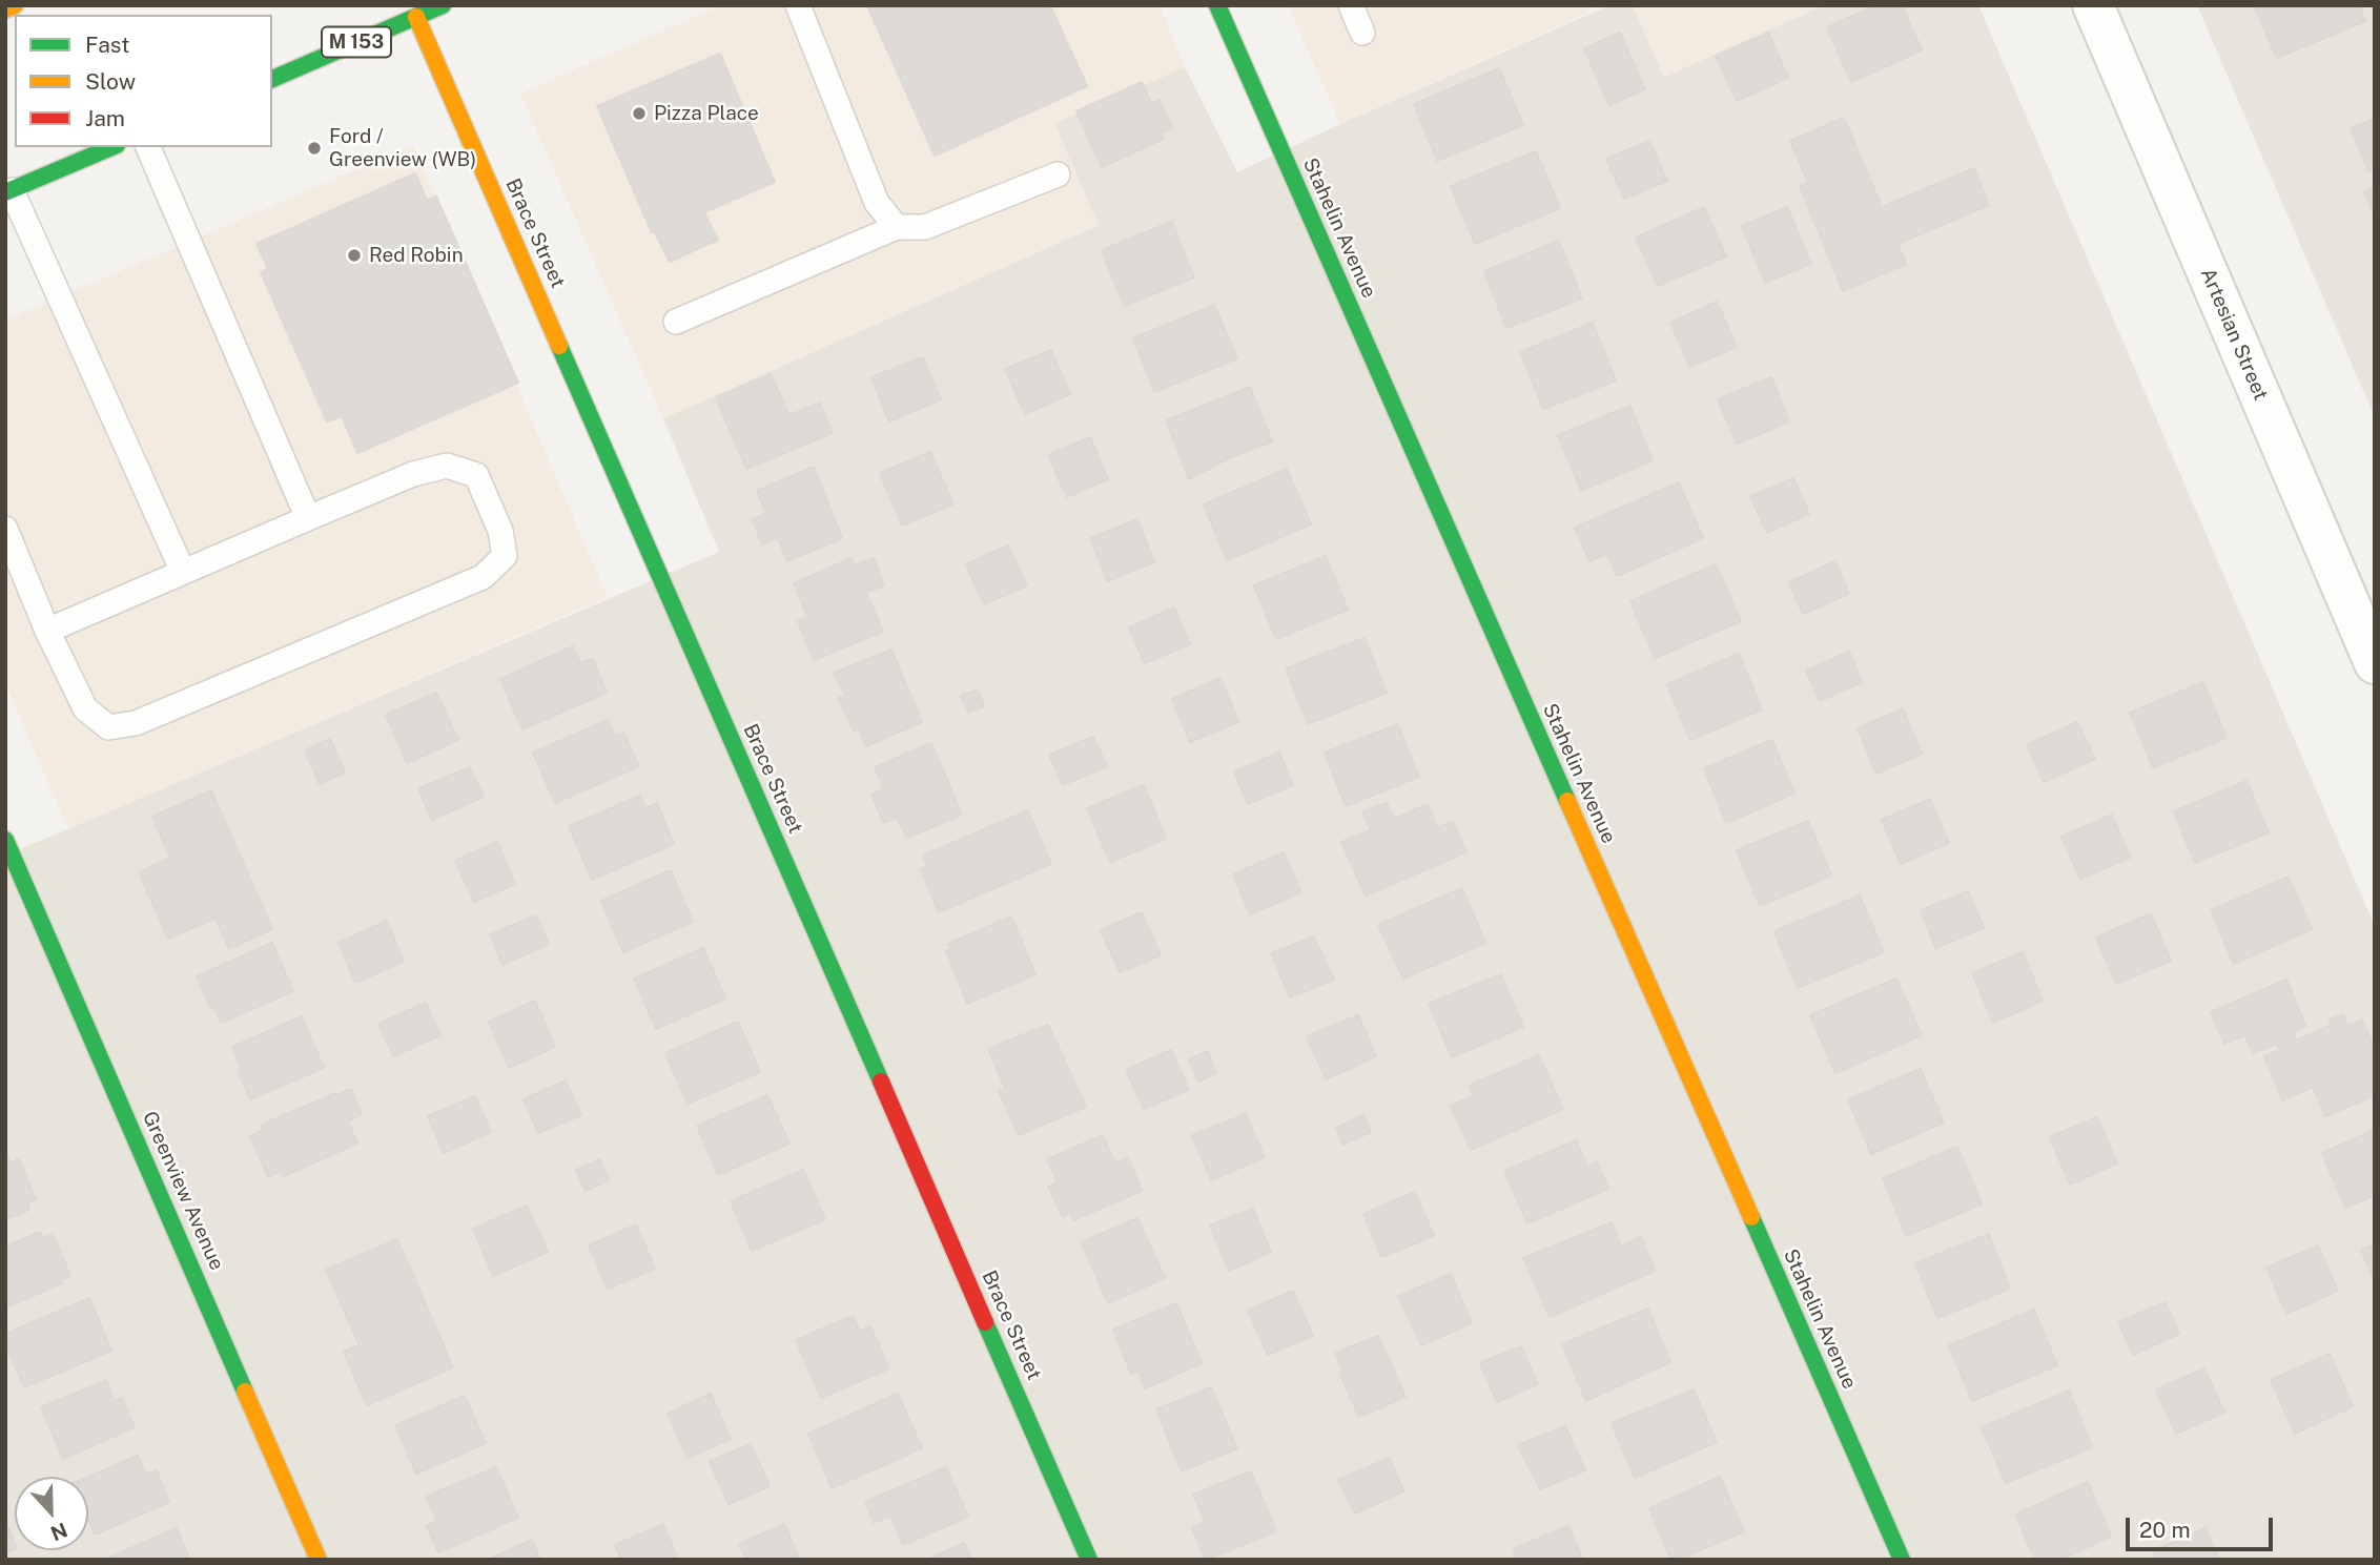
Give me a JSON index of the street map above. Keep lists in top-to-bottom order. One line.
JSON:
{"streets":{"street":["M 153","Stahelin Avenue","Brace Street","Artesian Street","Greenview Avenue"]},"crossings":[["M 153","Brace Street"]],"places":["Pizza Place","Ford / Greenview (WB)","Red Robin"],"legend":["Fast","Slow","Jam"],"scale_bar":"20 m","north":"bottom"}
